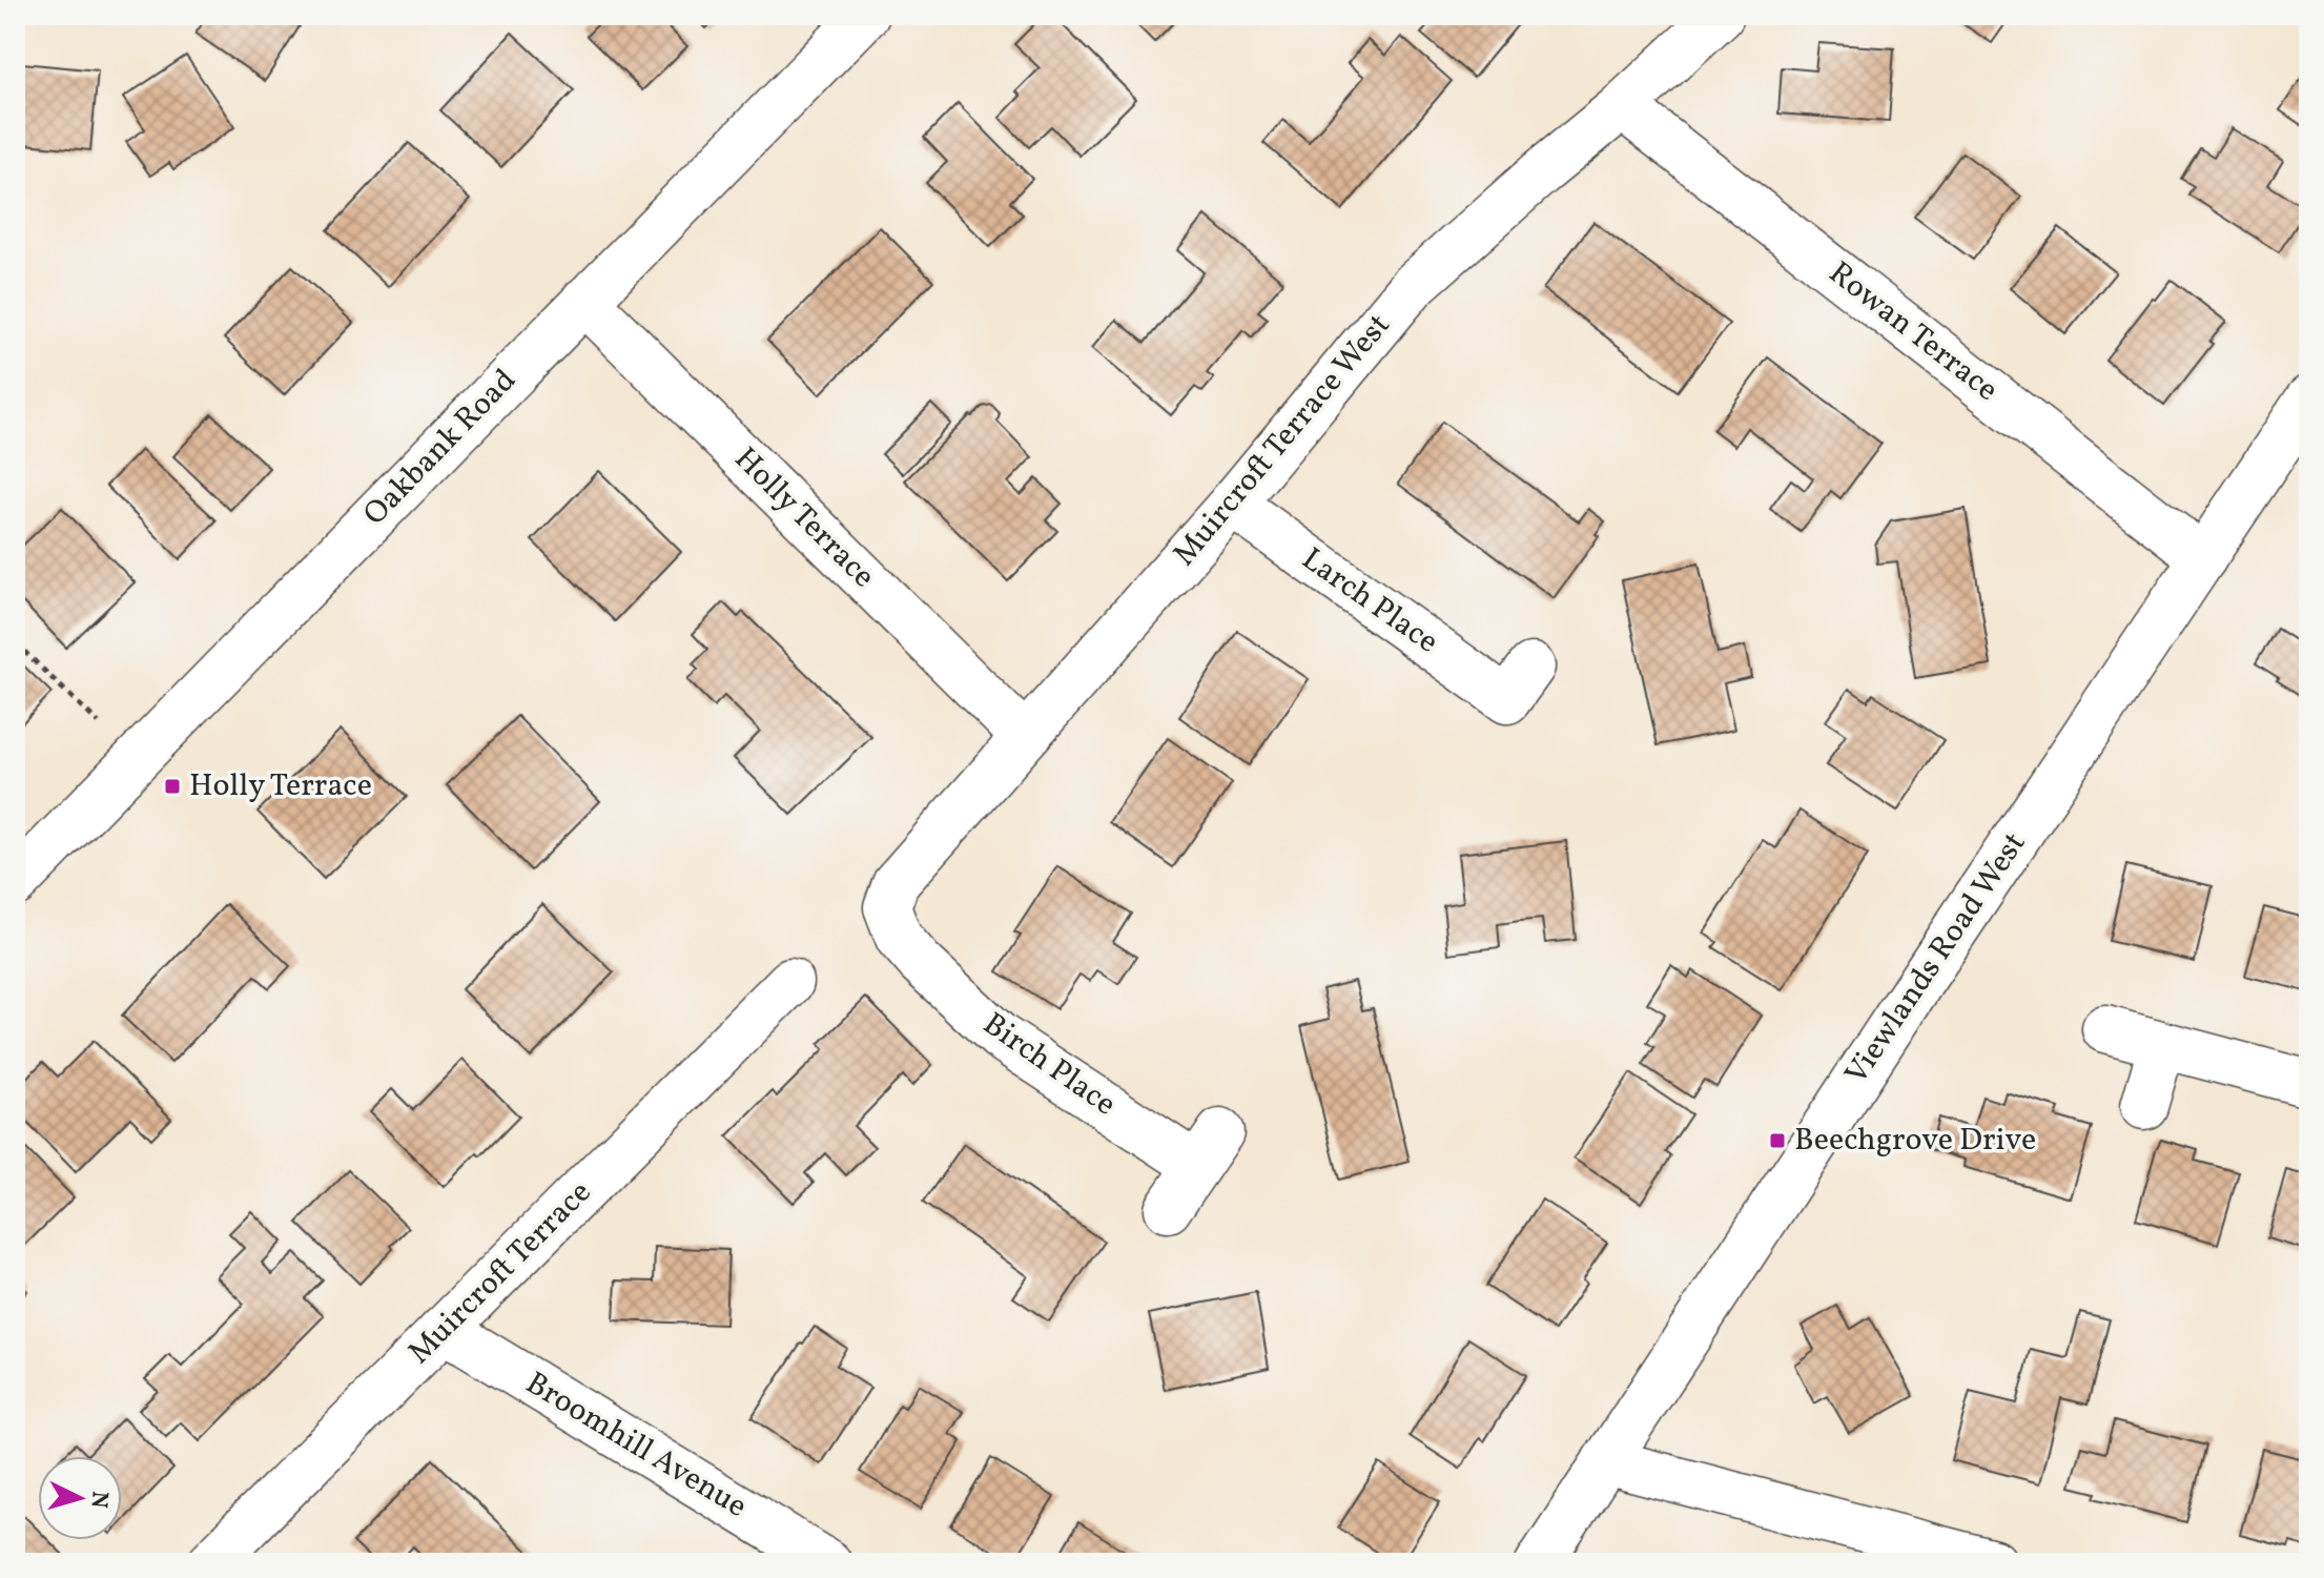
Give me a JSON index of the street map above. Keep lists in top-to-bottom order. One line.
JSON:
{"streets":{"street":["Rowan Terrace","Muircroft Terrace West","Oakbank Road","Holly Terrace","Larch Place","Viewlands Road West","Birch Place","Muircroft Terrace","Broomhill Avenue"]},"crossings":[["Rowan Terrace","Muircroft Terrace West"],["Rowan Terrace","Viewlands Road West"],["Muircroft Terrace West","Holly Terrace"],["Muircroft Terrace West","Larch Place"],["Muircroft Terrace West","Birch Place"],["Oakbank Road","Holly Terrace"],["Muircroft Terrace","Broomhill Avenue"]],"places":{"transit":["Holly Terrace","Beechgrove Drive"]},"north":"right"}
